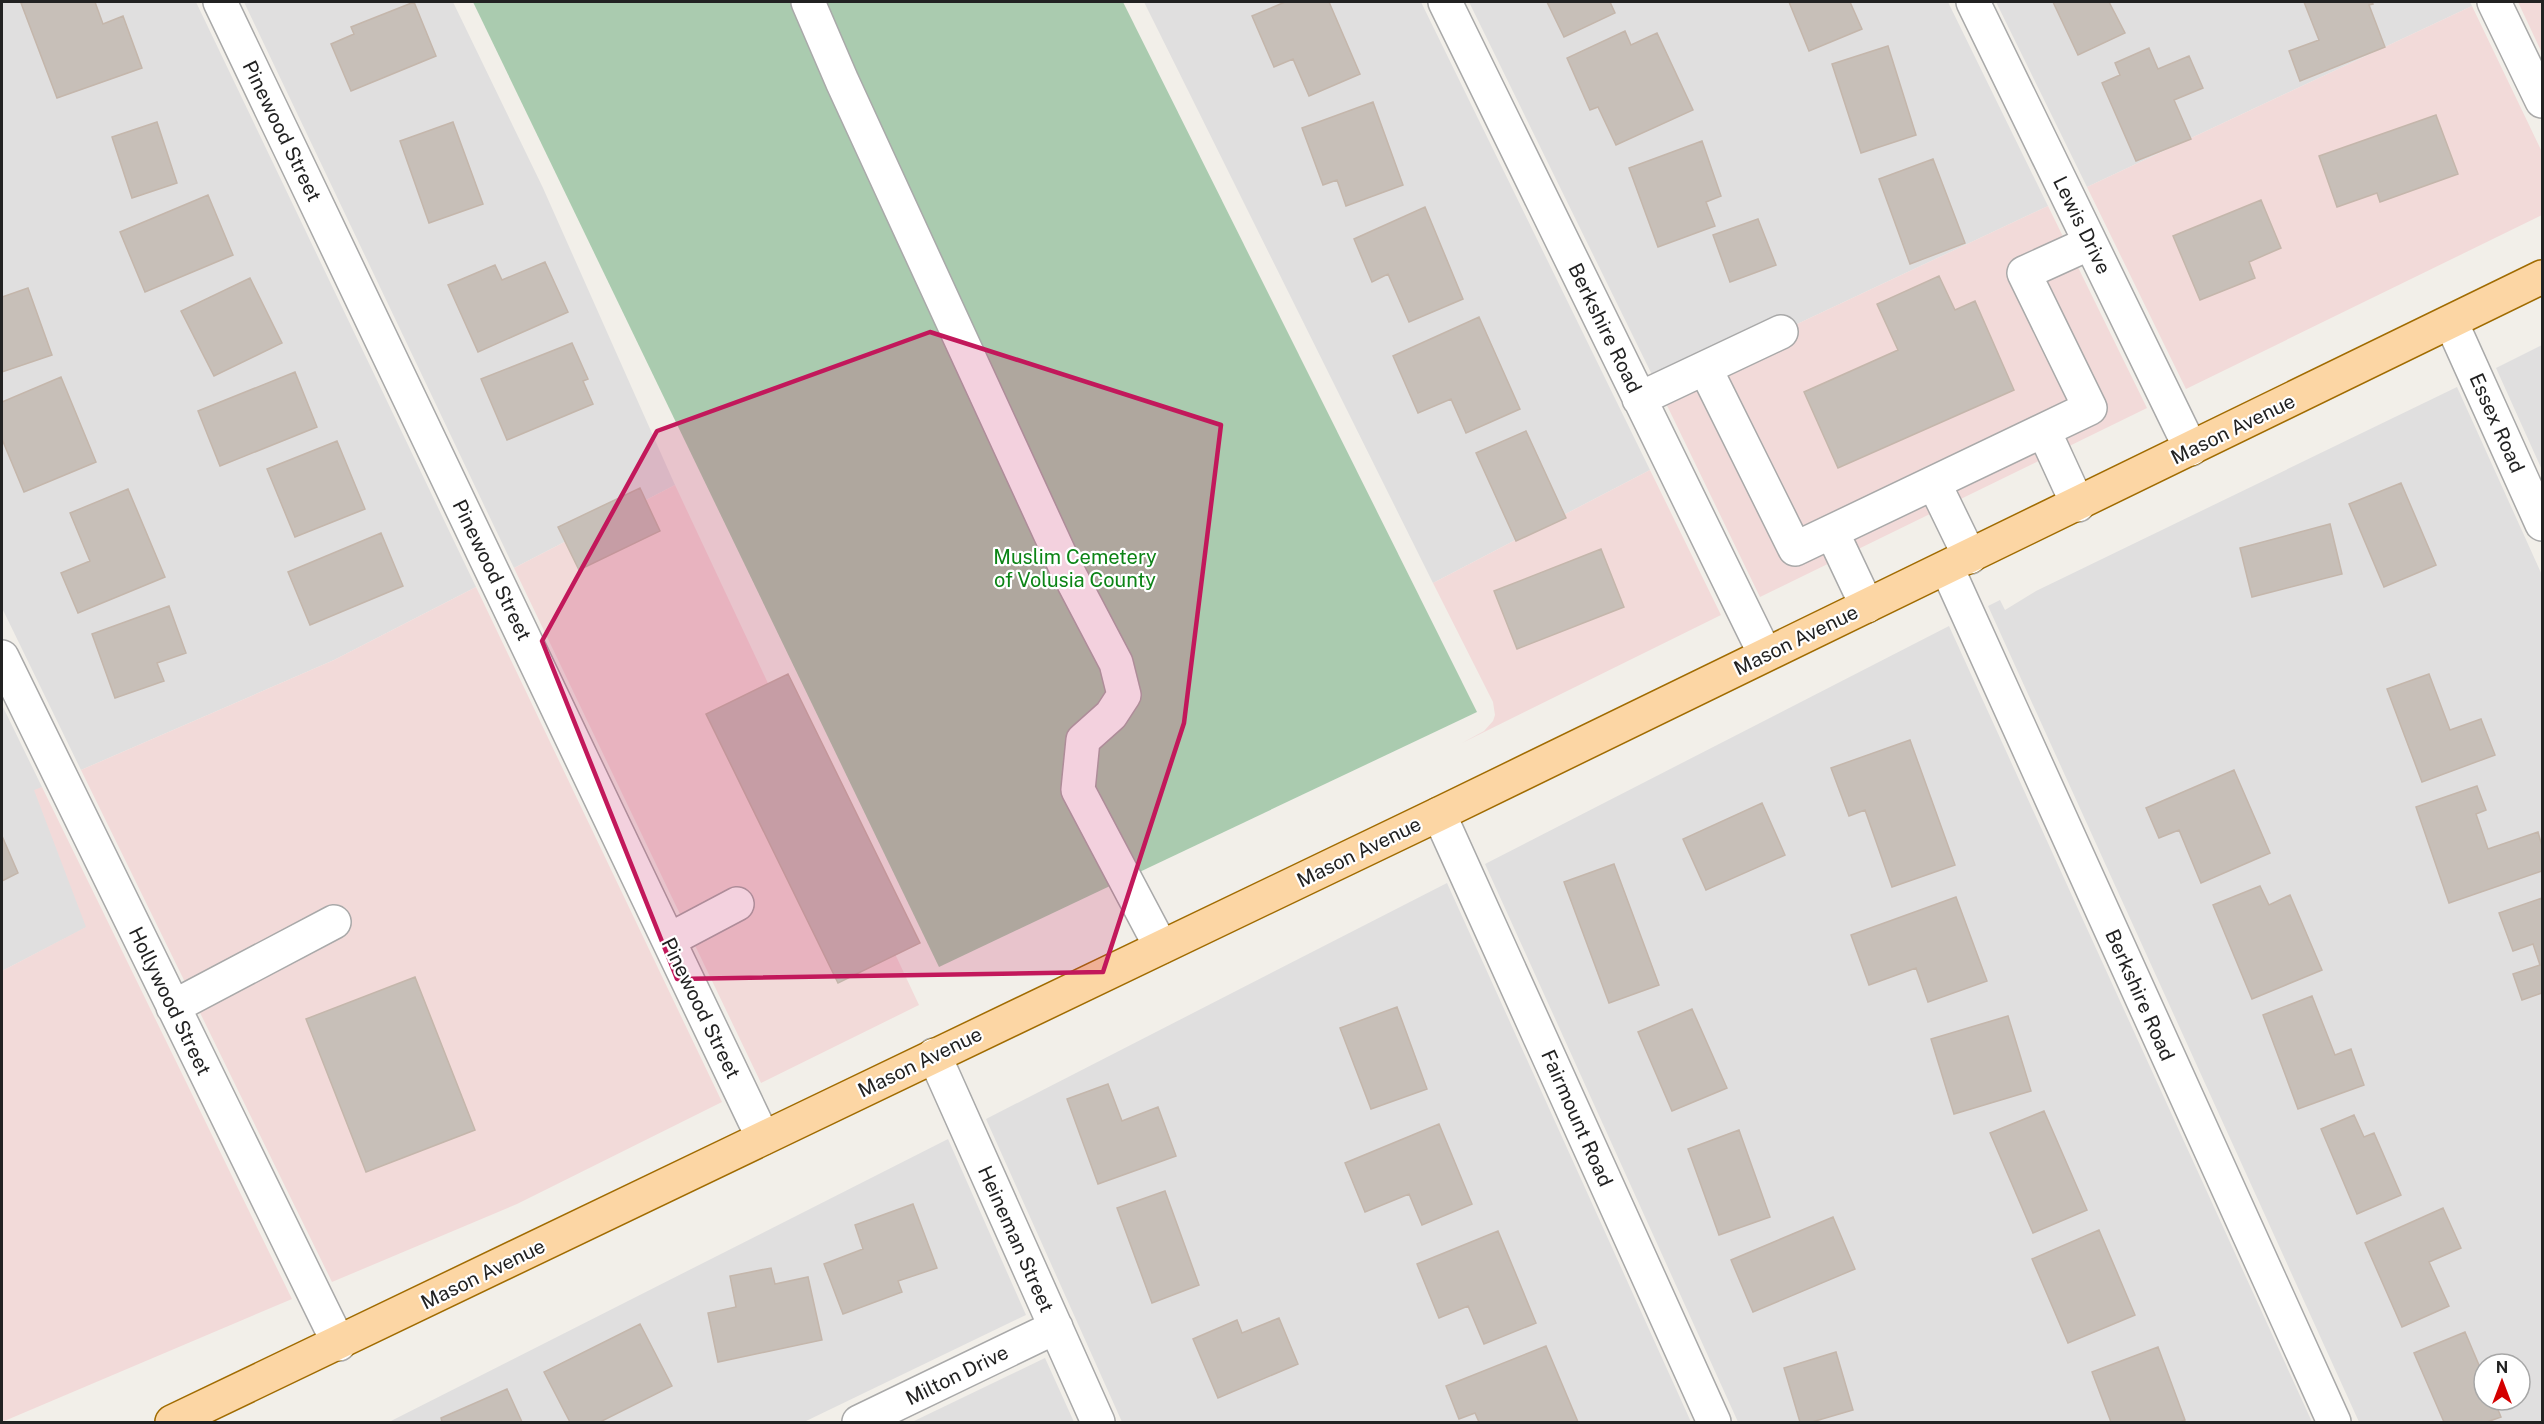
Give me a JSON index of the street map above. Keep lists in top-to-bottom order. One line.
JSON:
{"streets":{"main road":["Mason Avenue"],"street":["Pinewood Street","Lewis Drive","Berkshire Road","Essex Road","Hollywood Street","Fairmount Road","Heineman Street","Milton Drive"]},"crossings":[["Pinewood Street","Mason Avenue"],["Lewis Drive","Mason Avenue"],["Berkshire Road","Mason Avenue"],["Essex Road","Mason Avenue"],["Mason Avenue","Hollywood Street"],["Mason Avenue","Fairmount Road"],["Mason Avenue","Heineman Street"],["Heineman Street","Milton Drive"]],"parks":["Muslim Cemetery of Volusia County"],"north":"top"}
